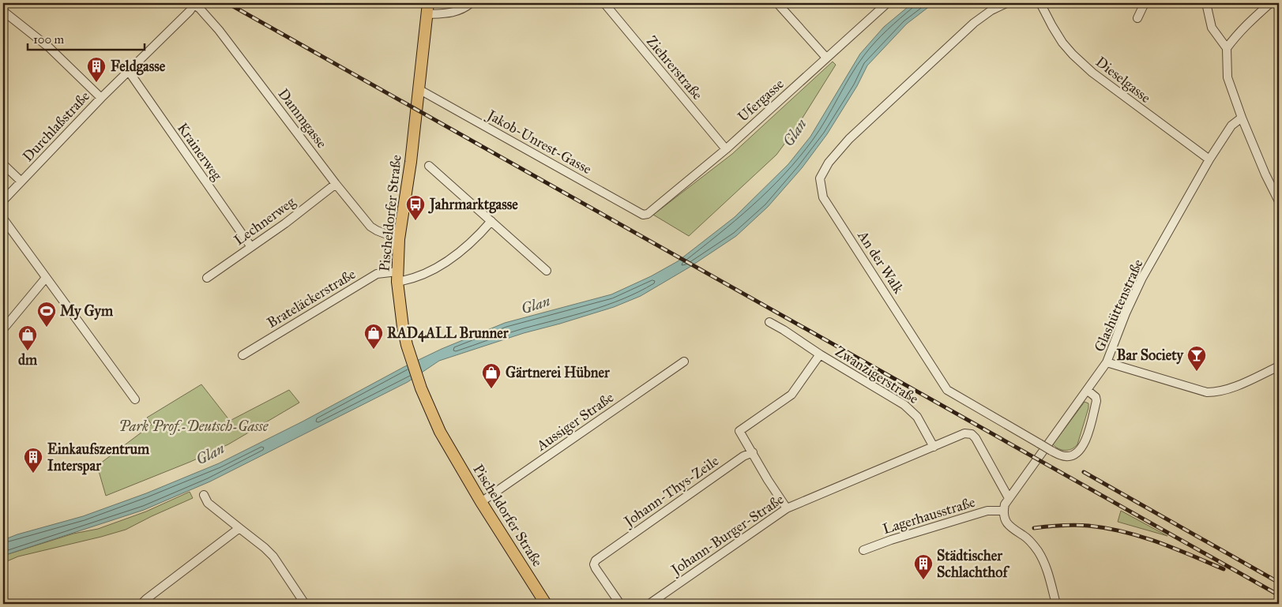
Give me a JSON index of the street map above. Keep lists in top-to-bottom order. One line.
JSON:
{"streets":{"main road":["Pischeldorfer Straße"],"street":["Ziehrerstraße","Dieselgasse","Ufergasse","Dammgasse","Durchlaßstraße","Jakob-Unrest-Gasse","Krainerweg","Lechnerweg","An der Walk","Brateläckerstraße","Glashüttenstraße","Zwanzigerstraße","Aussiger Straße","Johann-Thys-Zeile","Lagerhausstraße","Johann-Burger-Straße"]},"crossings":[["Ziehrerstraße","Ufergasse"],["Dieselgasse","Glashüttenstraße"],["Ufergasse","Jakob-Unrest-Gasse"],["Dammgasse","Durchlaßstraße"],["Dammgasse","Pischeldorfer Straße"],["Dammgasse","Lechnerweg"],["Durchlaßstraße","Krainerweg"],["Jakob-Unrest-Gasse","Pischeldorfer Straße"],["Krainerweg","Lechnerweg"],["Pischeldorfer Straße","Brateläckerstraße"],["Pischeldorfer Straße","Aussiger Straße"],["An der Walk","Glashüttenstraße"],["Zwanzigerstraße","Johann-Burger-Straße"]],"water":["Glan"],"parks":["Park Prof.-Deutsch-Gasse"],"places":{"building":["Feldgasse","Einkaufszentrum Interspar","Städtischer Schlachthof"],"bus stop":["Jahrmarktgasse"],"sports":["My Gym"],"shop":["RAD4ALL Brunner","dm","Gärtnerei Hübner"],"bar":["Bar Society"]},"scale_bar":"100 m"}
